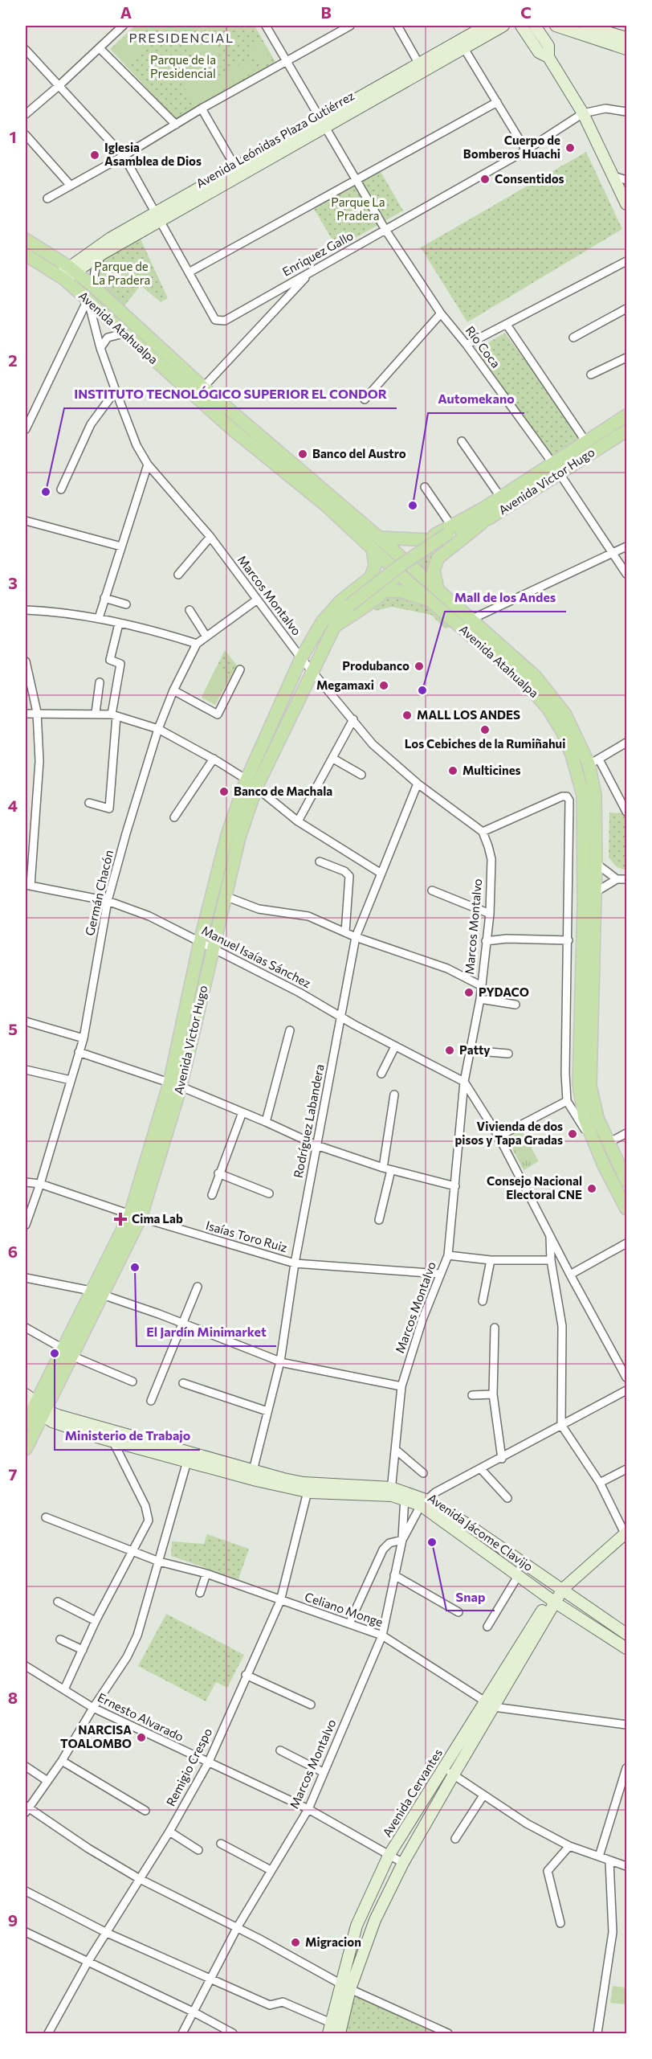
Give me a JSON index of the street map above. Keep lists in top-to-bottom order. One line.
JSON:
{"streets":{"main road":["Avenida Atahualpa","Avenida Victor Hugo"],"street":["Avenida Leónidas Plaza Gutiérrez","Enriquez Gallo","Río Coca","Marcos Montalvo","Germán Chacón","Manuel Isaías Sánchez","Rodríguez Labandera","Isaías Toro Ruiz","Avenida Jácome Clavijo","Celiano Monge","Ernesto Alvarado","Remigio Crespo","Avenida Cervantes"]},"crossings":[["Avenida Leónidas Plaza Gutiérrez","Avenida Atahualpa"],["Avenida Leónidas Plaza Gutiérrez","Río Coca"],["Enriquez Gallo","Río Coca"],["Avenida Atahualpa","Avenida Victor Hugo"],["Avenida Atahualpa","Marcos Montalvo"],["Río Coca","Avenida Victor Hugo"],["Avenida Victor Hugo","Marcos Montalvo"],["Avenida Victor Hugo","Manuel Isaías Sánchez"],["Avenida Victor Hugo","Isaías Toro Ruiz"],["Avenida Victor Hugo","Avenida Jácome Clavijo"],["Marcos Montalvo","Germán Chacón"],["Marcos Montalvo","Manuel Isaías Sánchez"],["Marcos Montalvo","Rodríguez Labandera"],["Marcos Montalvo","Isaías Toro Ruiz"],["Marcos Montalvo","Avenida Jácome Clavijo"],["Marcos Montalvo","Celiano Monge"],["Marcos Montalvo","Ernesto Alvarado"],["Germán Chacón","Manuel Isaías Sánchez"],["Germán Chacón","Isaías Toro Ruiz"],["Manuel Isaías Sánchez","Rodríguez Labandera"],["Rodríguez Labandera","Isaías Toro Ruiz"],["Rodríguez Labandera","Avenida Jácome Clavijo"],["Avenida Jácome Clavijo","Remigio Crespo"],["Avenida Jácome Clavijo","Avenida Cervantes"],["Celiano Monge","Remigio Crespo"],["Celiano Monge","Avenida Cervantes"],["Ernesto Alvarado","Remigio Crespo"],["Ernesto Alvarado","Avenida Cervantes"]],"districts":["PRESIDENCIAL"],"parks":["Parque de la Presidencial","Parque La Pradera","Parque de La Pradera"],"places":{"other":["Cuerpo de Bomberos Huachi","Iglesia Asamblea de Dios","Consentidos","Banco del Austro","INSTITUTO TECNOLÓGICO SUPERIOR EL CONDOR","Automekano","Produbanco","Megamaxi","Mall de los Andes","MALL LOS ANDES","Los Cebiches de la Rumiñahui","Multicines","Banco de Machala","PYDACO","Patty","Vivienda de dos pisos y Tapa Gradas","Consejo Nacional Electoral CNE","El Jardín Minimarket","Ministerio de Trabajo","Snap","NARCISA TOALOMBO","Migracion"],"health":["Cima Lab"]},"grid":{"columns":["A","B","C"],"rows":["1","2","3","4","5","6","7","8","9"]}}
